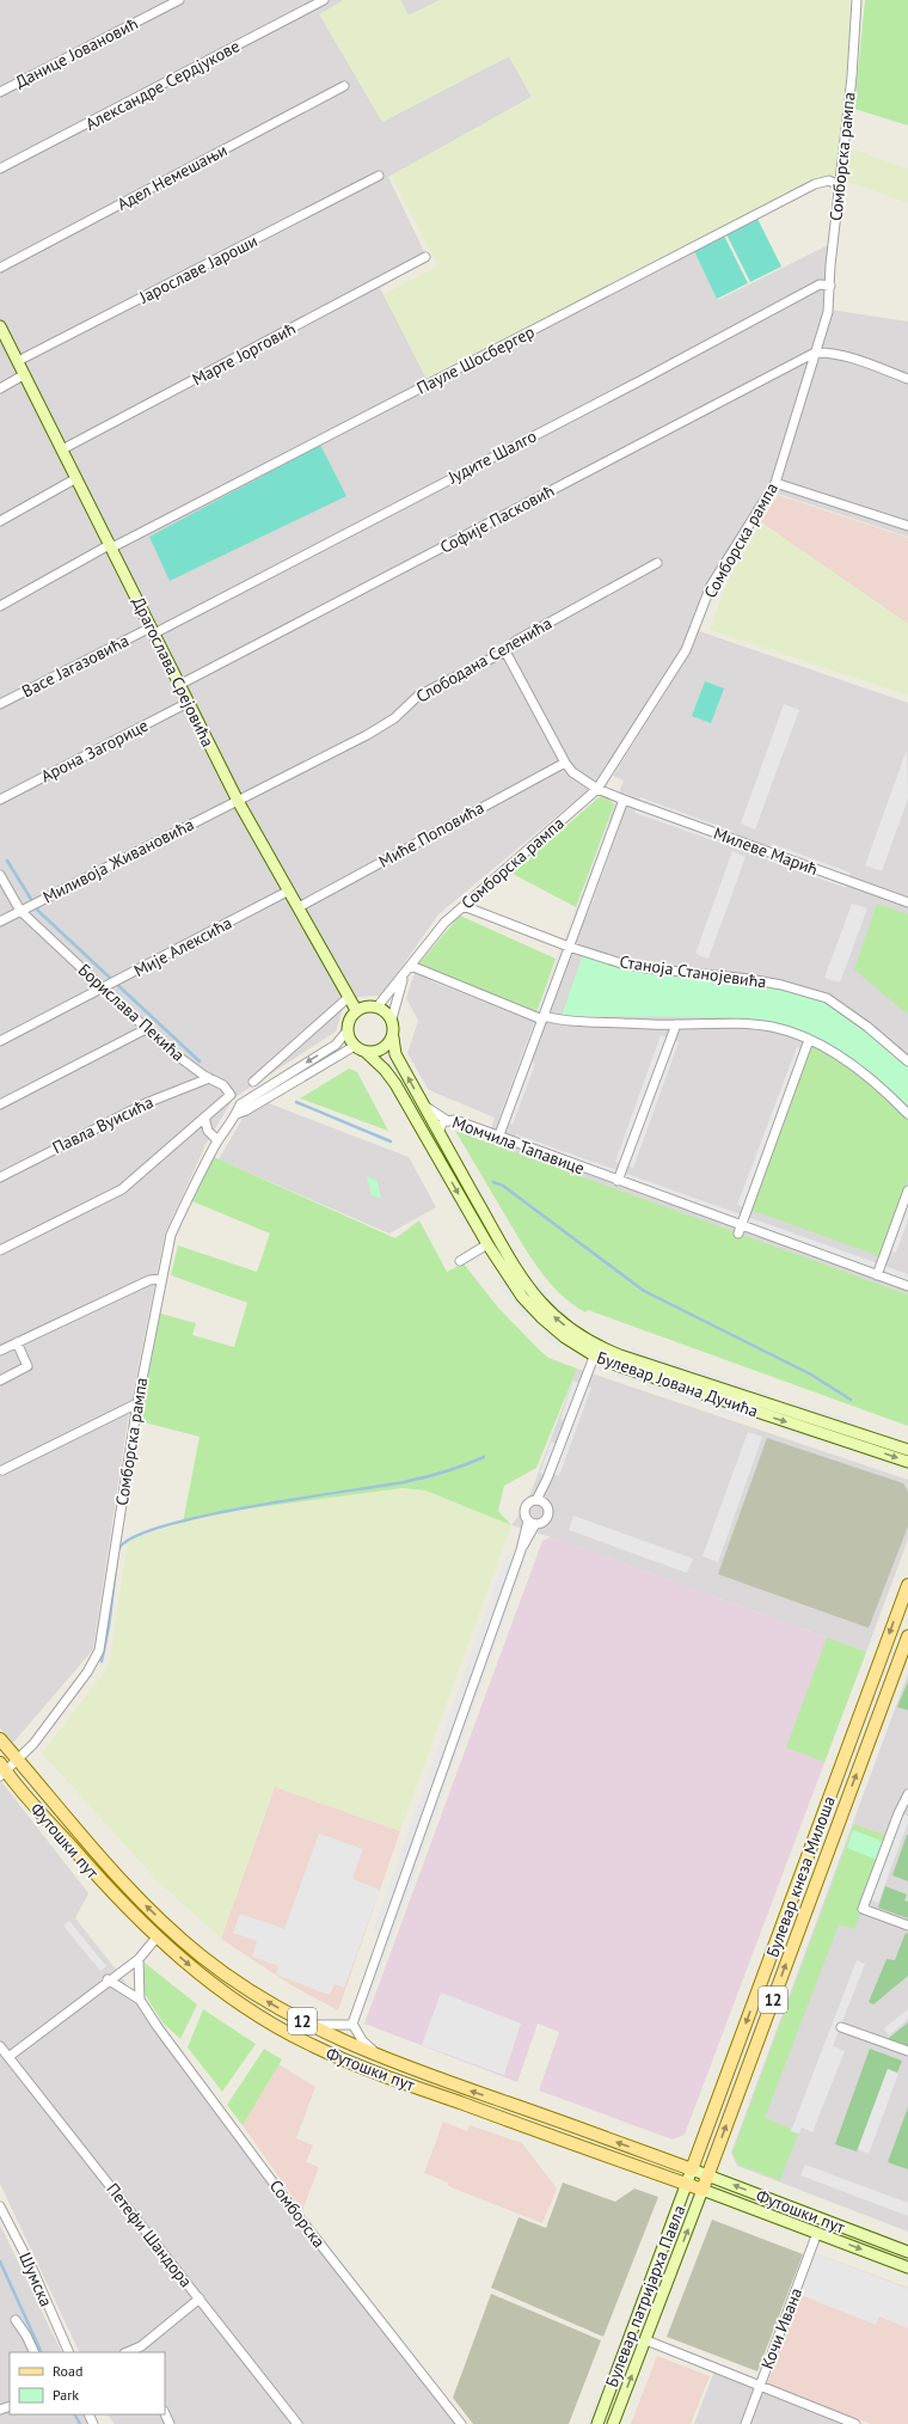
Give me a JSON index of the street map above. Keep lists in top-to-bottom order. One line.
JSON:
{"streets":{"main road":["Футошки пут","Булевар кнеза Милоша","12"],"street":["Данице Јовановић","Александре Сердјукове","Сомборска рампа","Адел Немешањи","Јарославе Јароши","Марте Јорговић","Пауле Шосбергер","Јудите Шалго","Софије Пасковић","Слободана Селенића","Васе Јагазовића","Драгослава Срејовића","Арона Загорице","Миће Поповића","Милеве Марић","Миливоја Живановића","Мије Алексића","Станоја Станојевића","Борислава Пекића","Павла Вуисића","Момчила Тапавице","Булевар Јована Дучића","Сомборска","Петефи Шандора","Шумска","Булевар патријарха Павла","Кочи Ивана"]},"crossings":[["Сомборска рампа","Пауле Шосбергер"],["Сомборска рампа","Јудите Шалго"],["Сомборска рампа","Софије Пасковић"],["Сомборска рампа","Драгослава Срејовића"],["Сомборска рампа","Милеве Марић"],["Сомборска рампа","Станоја Станојевића"],["Сомборска рампа","Булевар Јована Дучића"],["Сомборска рампа","Футошки пут"],["Сомборска рампа","12"],["Јарославе Јароши","Драгослава Срејовића"],["Марте Јорговић","Драгослава Срејовића"],["Пауле Шосбергер","Драгослава Срејовића"],["Јудите Шалго","Васе Јагазовића"],["Јудите Шалго","Драгослава Срејовића"],["Софије Пасковић","Драгослава Срејовића"],["Слободана Селенића","Драгослава Срејовића"],["Слободана Селенића","Милеве Марић"],["Слободана Селенића","Миливоја Живановића"],["Васе Јагазовића","Драгослава Срејовића"],["Драгослава Срејовића","Арона Загорице"],["Драгослава Срејовића","Миће Поповића"],["Драгослава Срејовића","Миливоја Живановића"],["Драгослава Срејовића","Мије Алексића"],["Драгослава Срејовића","Булевар Јована Дучића"],["Миће Поповића","Милеве Марић"],["Миливоја Живановића","Борислава Пекића"],["Мије Алексића","Борислава Пекића"],["Борислава Пекића","Павла Вуисића"],["Момчила Тапавице","Булевар Јована Дучића"],["Футошки пут","Булевар кнеза Милоша"],["Футошки пут","12"],["Футошки пут","Булевар патријарха Павла"],["Футошки пут","Кочи Ивана"],["Булевар кнеза Милоша","12"],["Булевар кнеза Милоша","Булевар патријарха Павла"],["12","Булевар патријарха Павла"]],"legend":["Road","Park"]}
